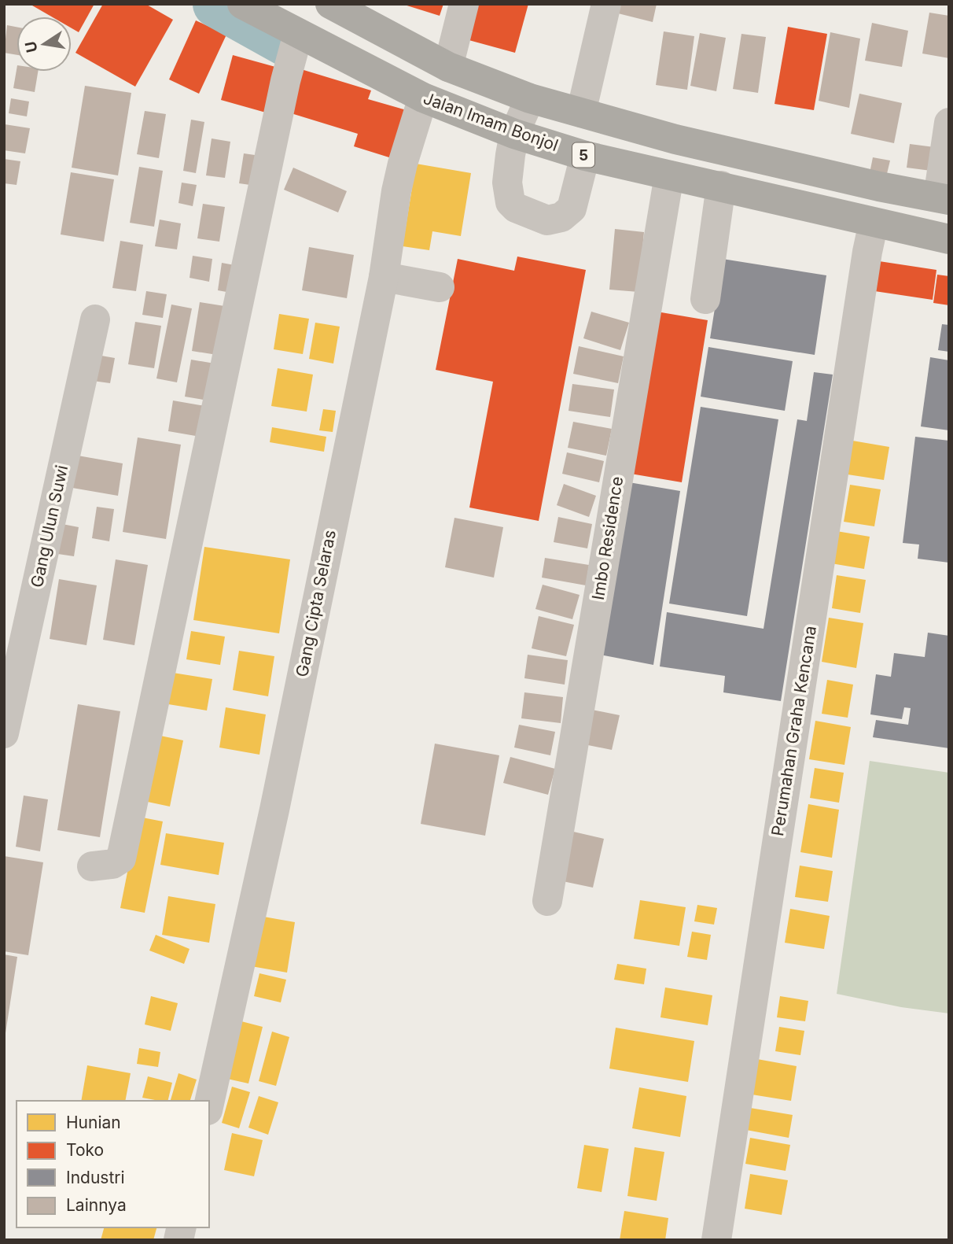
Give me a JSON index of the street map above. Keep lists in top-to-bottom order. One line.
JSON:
{"streets":{"highway":["Jalan Imam Bonjol","5"],"street":["Gang Ulun Suwi","Imbo Residence","Gang Cipta Selaras","Perumahan Graha Kencana"]},"crossings":[["Jalan Imam Bonjol","Imbo Residence"],["Jalan Imam Bonjol","Gang Cipta Selaras"],["Jalan Imam Bonjol","Perumahan Graha Kencana"]],"legend":["Hunian","Toko","Industri","Lainnya"],"north":"left"}
